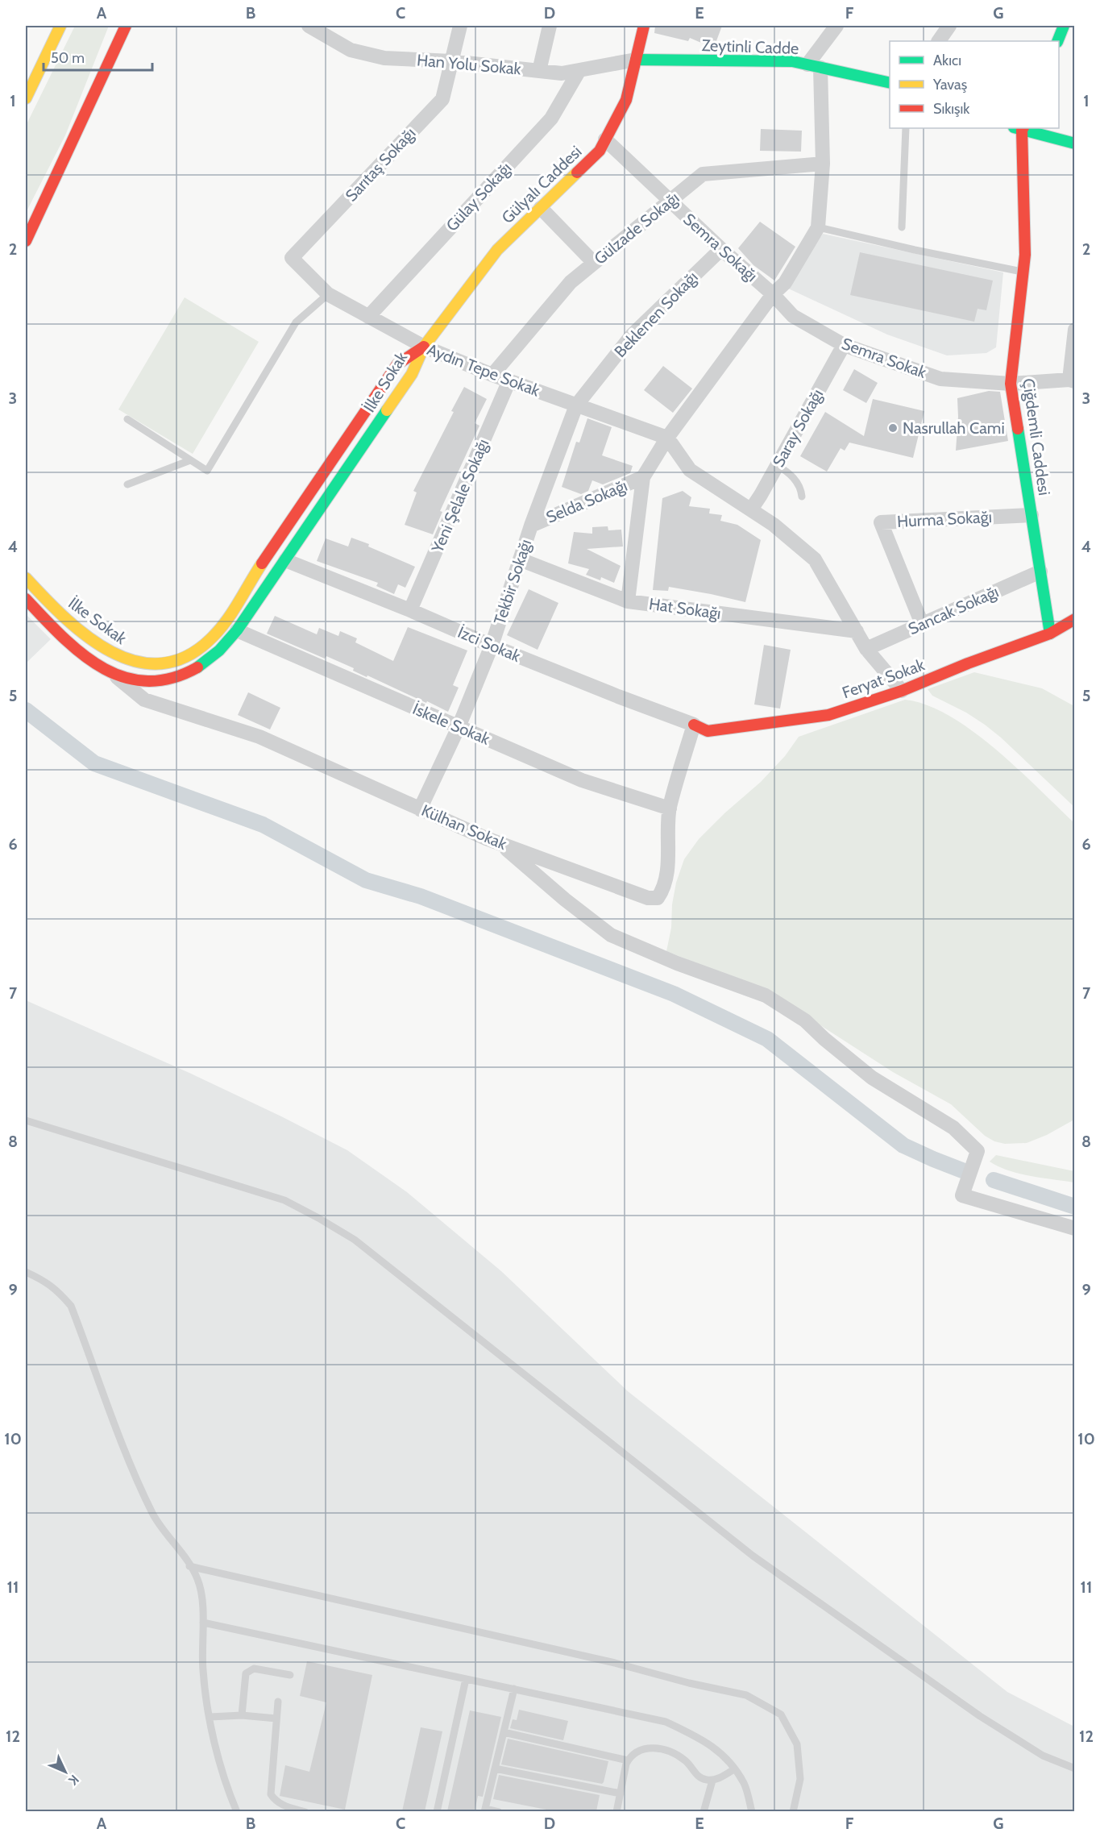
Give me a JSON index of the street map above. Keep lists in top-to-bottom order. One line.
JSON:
{"streets":{"main road":["Zeytinli Cadde","Gülyalı Caddesi","İlke Sokak","Çiğdemli Caddesi","Feryat Sokak"],"street":["Han Yolu Sokak","Sarıtaş Sokağı","Gülay Sokağı","Gülzade Sokağı","Semra Sokağı","Beklenen Sokağı","Semra Sokak","Aydın Tepe Sokak","Saray Sokağı","Yeni Şelale Sokağı","Selda Sokağı","Hurma Sokağı","Tekbir Sokağı","Hat Sokağı","Sancak Sokağı","İzci Sokak","İskele Sokak","Külhan Sokak"]},"crossings":[["Zeytinli Cadde","Han Yolu Sokak"],["Zeytinli Cadde","Gülyalı Caddesi"],["Han Yolu Sokak","Sarıtaş Sokağı"],["Han Yolu Sokak","Gülyalı Caddesi"],["Han Yolu Sokak","Gülay Sokağı"],["Sarıtaş Sokağı","Aydın Tepe Sokak"],["Gülyalı Caddesi","Semra Sokağı"],["Gülyalı Caddesi","Aydın Tepe Sokak"],["Gülyalı Caddesi","İlke Sokak"],["Gülay Sokağı","Aydın Tepe Sokak"],["Gülzade Sokağı","Semra Sokağı"],["Gülzade Sokağı","Aydın Tepe Sokak"],["Semra Sokağı","Beklenen Sokağı"],["Semra Sokağı","Semra Sokak"],["Beklenen Sokağı","Aydın Tepe Sokak"],["Beklenen Sokağı","Tekbir Sokağı"],["Semra Sokak","Saray Sokağı"],["Semra Sokak","Çiğdemli Caddesi"],["Aydın Tepe Sokak","İlke Sokak"],["Aydın Tepe Sokak","Yeni Şelale Sokağı"],["Aydın Tepe Sokak","Tekbir Sokağı"],["İlke Sokak","İzci Sokak"],["İlke Sokak","İskele Sokak"],["İlke Sokak","Külhan Sokak"],["Çiğdemli Caddesi","Hurma Sokağı"],["Çiğdemli Caddesi","Sancak Sokağı"],["Çiğdemli Caddesi","Feryat Sokak"],["Yeni Şelale Sokağı","İzci Sokak"],["Selda Sokağı","Tekbir Sokağı"],["Hurma Sokağı","Sancak Sokağı"],["Tekbir Sokağı","Hat Sokağı"],["Tekbir Sokağı","İzci Sokak"],["Tekbir Sokağı","İskele Sokak"],["Tekbir Sokağı","Külhan Sokak"],["İzci Sokak","Feryat Sokak"],["İzci Sokak","Külhan Sokak"],["Feryat Sokak","Külhan Sokak"],["İskele Sokak","Külhan Sokak"]],"places":["Nasrullah Cami"],"legend":["Akıcı","Yavaş","Sıkışık"],"scale_bar":"50 m","north":"bottom right","grid":{"columns":["A","B","C","D","E","F","G"],"rows":["1","2","3","4","5","6","7","8","9","10","11","12"]}}
